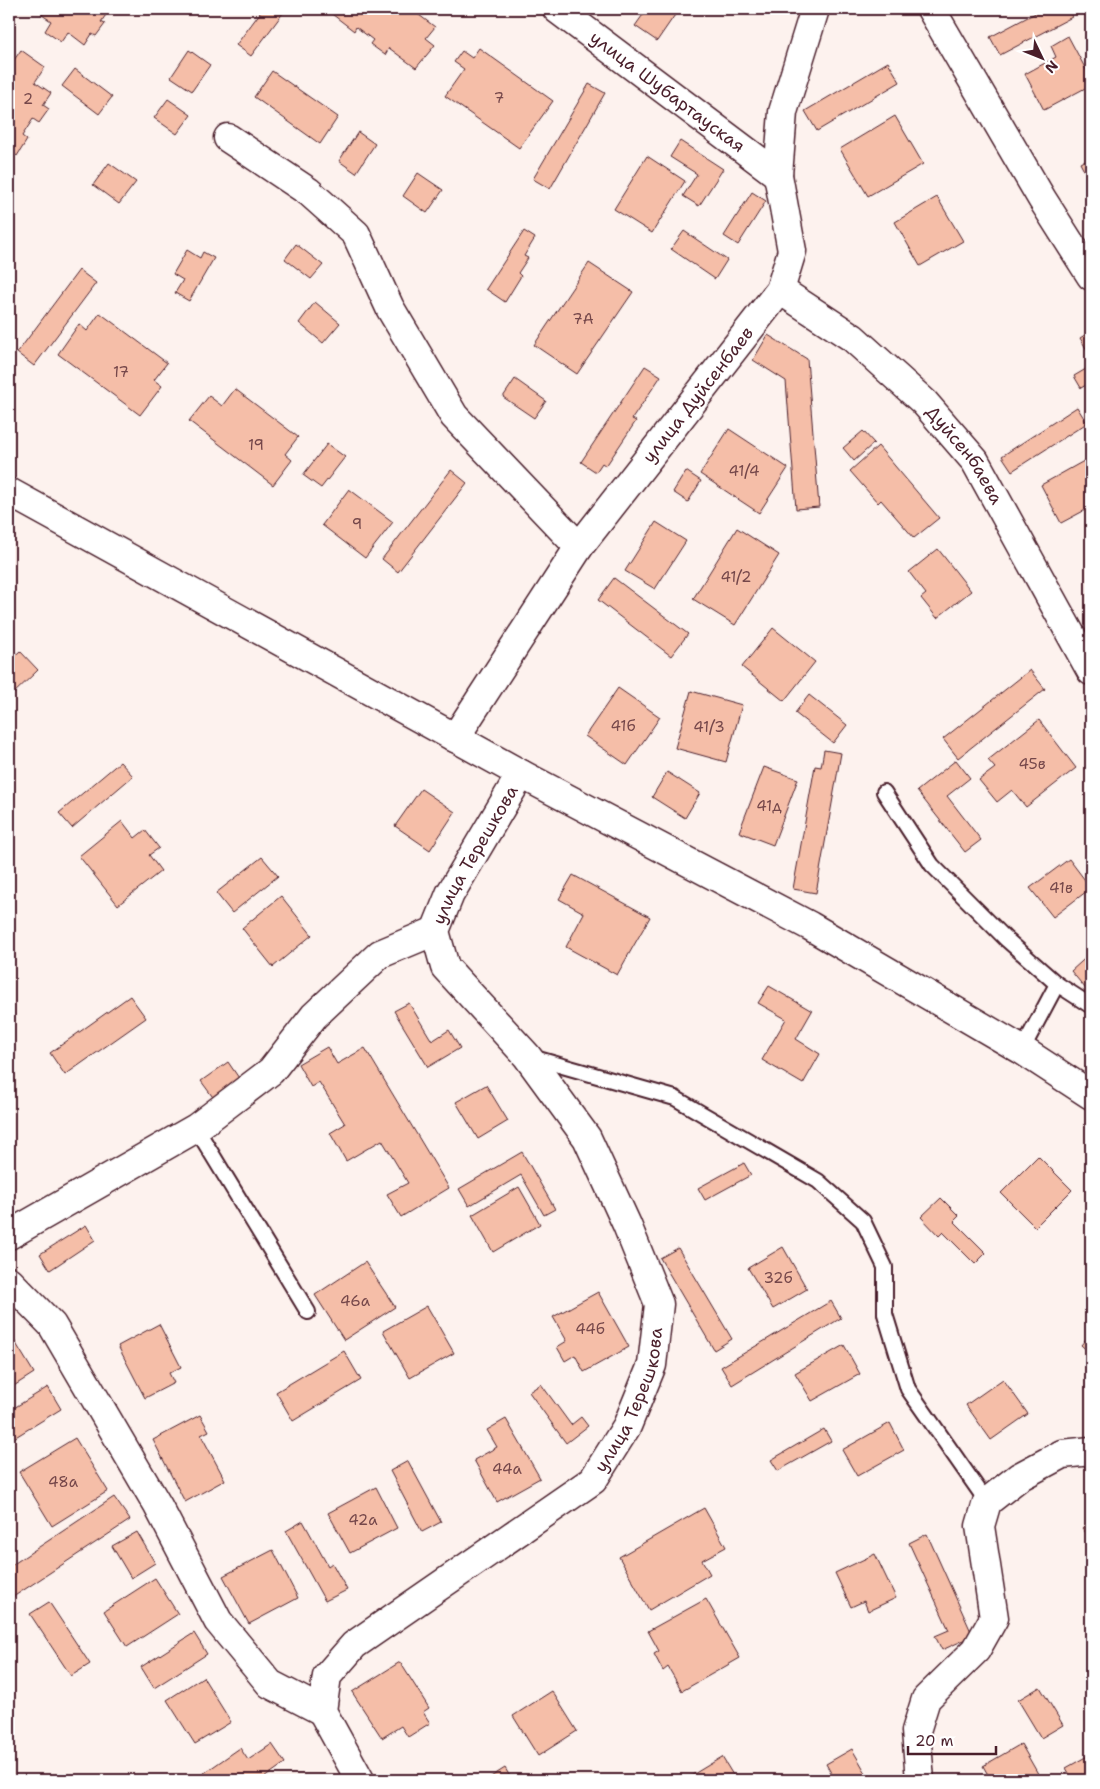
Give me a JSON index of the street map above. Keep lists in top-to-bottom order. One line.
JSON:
{"streets":{"street":["улица Шубартауская","улица Дуйсенбаев","Дуйсенбаева","улица Терешкова"]},"crossings":[["улица Шубартауская","улица Дуйсенбаев"],["улица Дуйсенбаев","Дуйсенбаева"]],"house_numbers":["7","2","7А","17","19","41/4","9","41/2","41б","41/3","45в","41д","41в","32б","46а","44б","44а","48а","42а"],"scale_bar":"20 m","north":"bottom right"}
